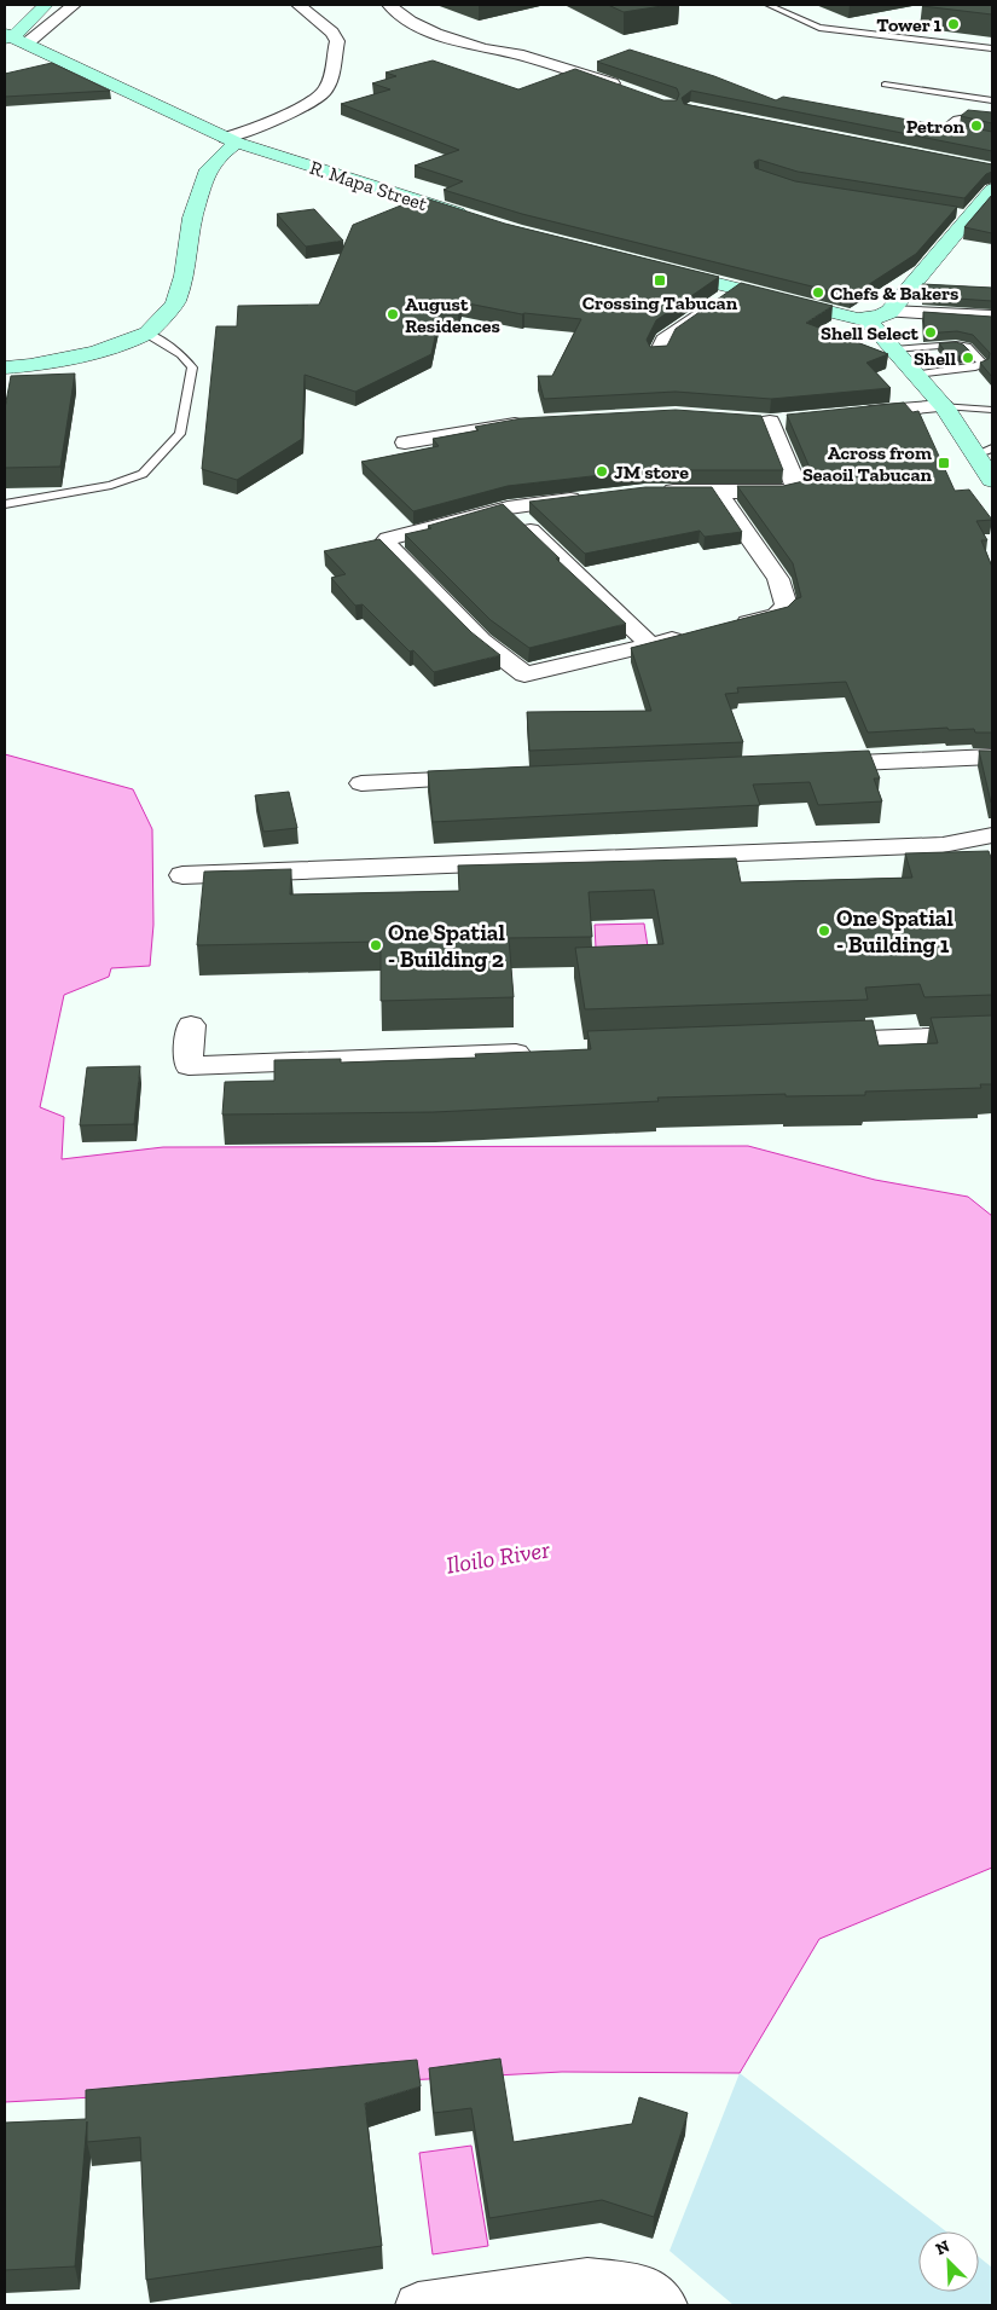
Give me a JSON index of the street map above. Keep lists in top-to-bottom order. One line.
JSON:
{"streets":{"main road":["R. Mapa Street"]},"water":["Iloilo River"],"places":{"other":["Tower 1","Petron","Chefs & Bakers","August Residences","Shell Select","Shell","JM store","One Spatial - Building 1","One Spatial - Building 2"],"transit":["Crossing Tabucan","Across from Seaoil Tabucan"]},"north":"top left"}
